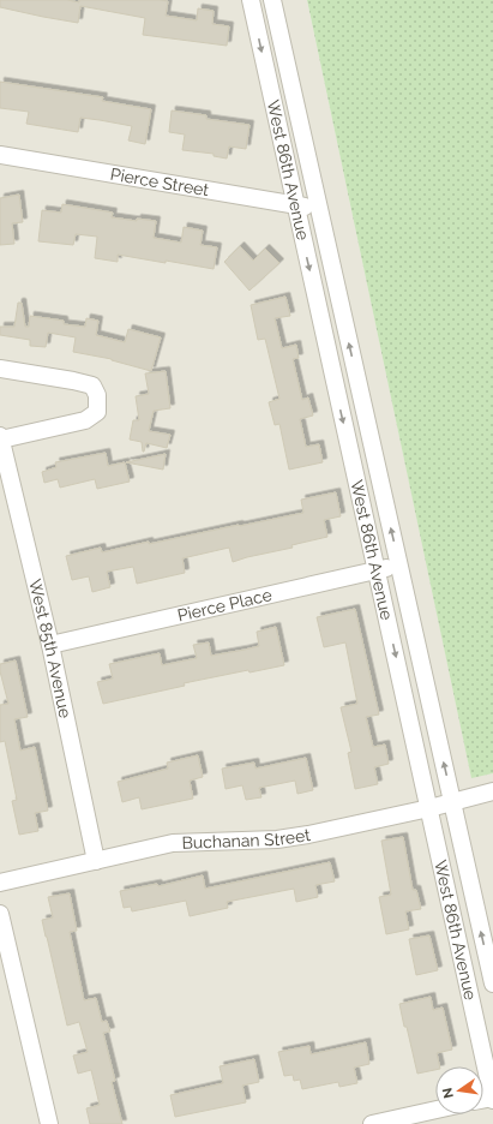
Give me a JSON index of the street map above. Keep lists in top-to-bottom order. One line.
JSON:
{"streets":{"street":["West 86th Avenue","Pierce Street","Pierce Place","West 85th Avenue","Buchanan Street"]},"crossings":[["West 86th Avenue","Pierce Street"],["West 86th Avenue","Pierce Place"],["West 86th Avenue","Buchanan Street"],["Pierce Place","West 85th Avenue"],["West 85th Avenue","Buchanan Street"]],"north":"left"}
